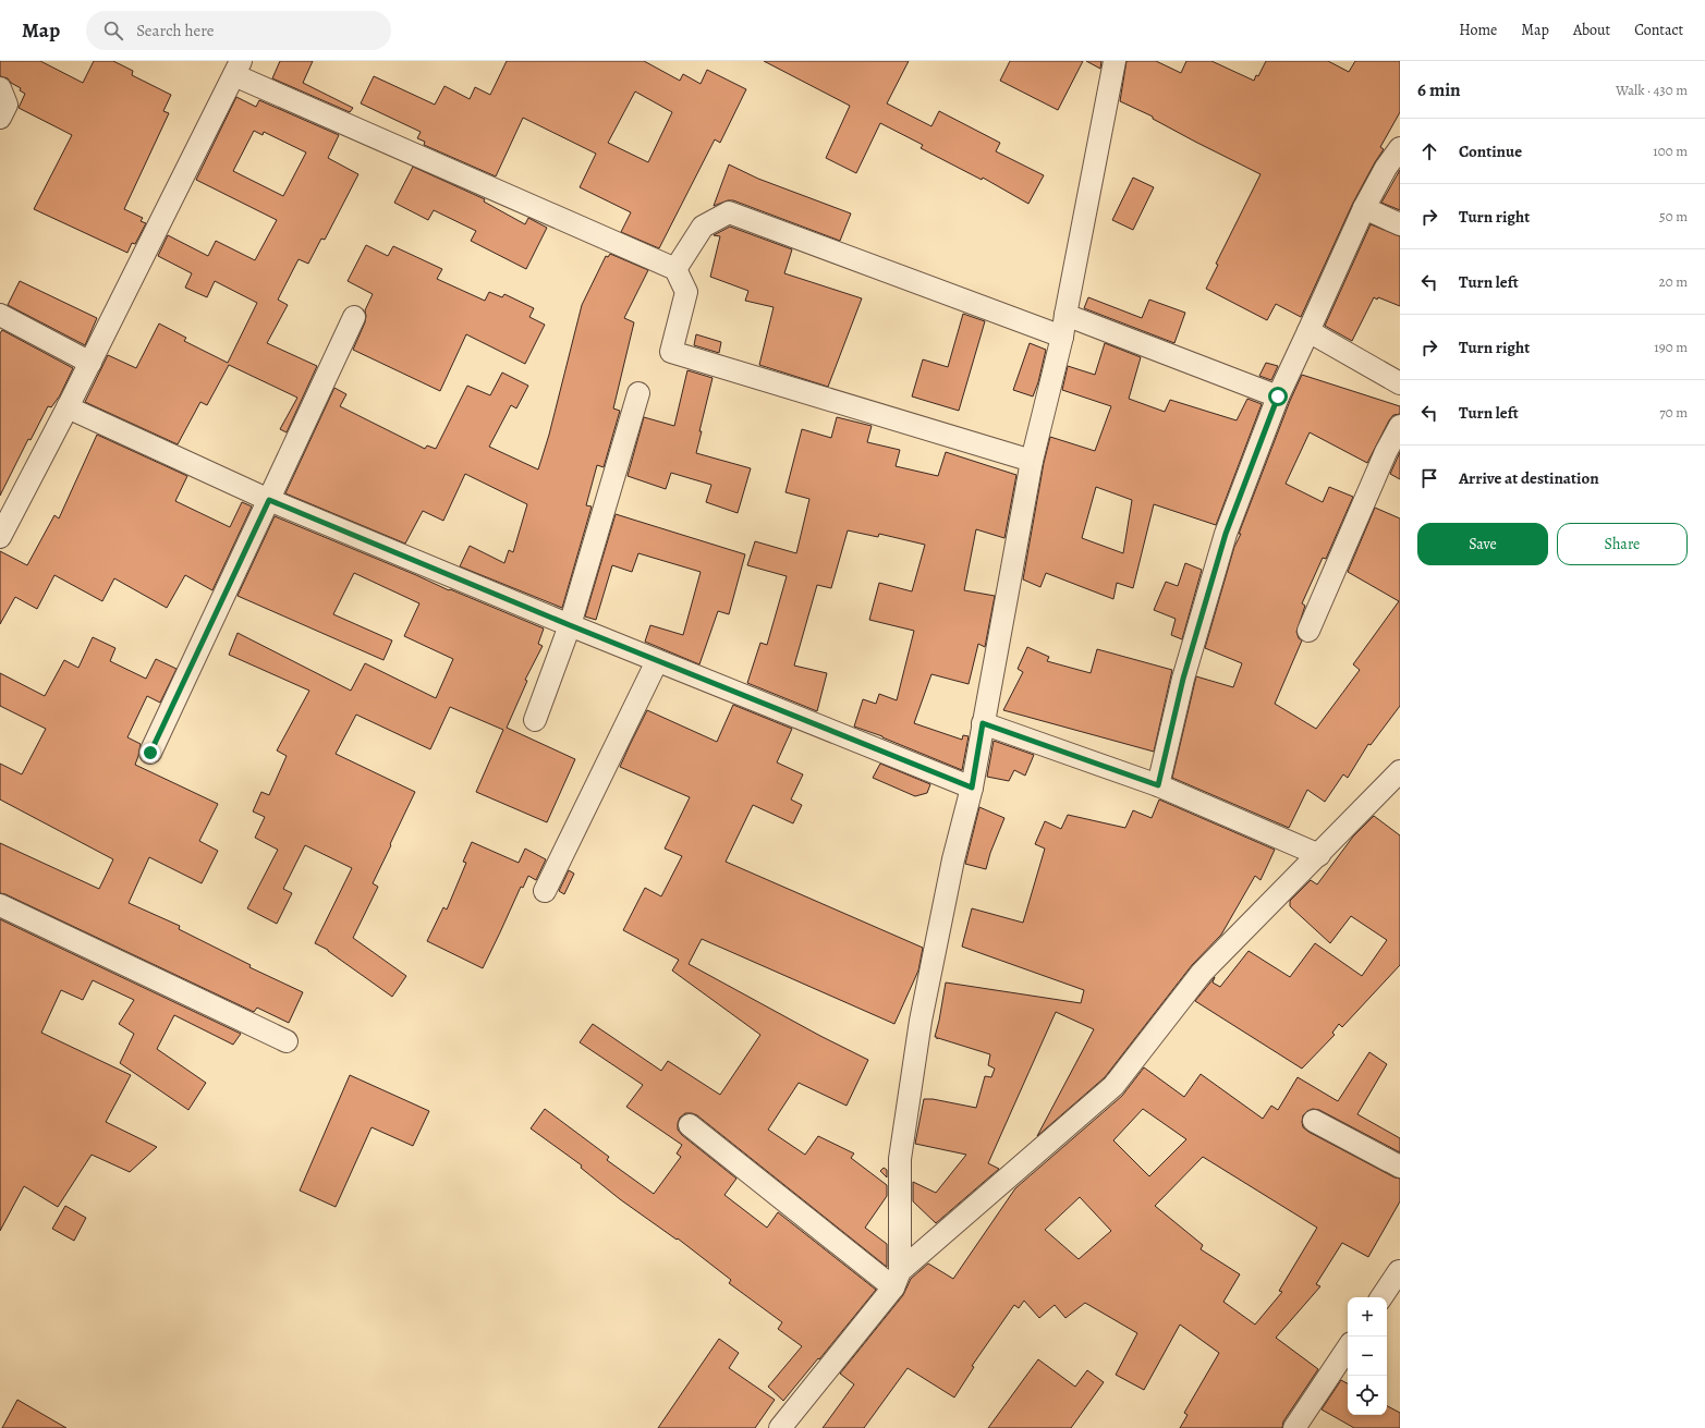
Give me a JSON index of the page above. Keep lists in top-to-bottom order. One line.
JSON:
{"page":{"header":"Map","search":"Search here","nav":["Home","Map","About","Contact"],"heading":["6 min","Walk · 430 m"],"list":[["Continue","100 m"],["Turn right","50 m"],["Turn left","20 m"],["Turn right","190 m"],["Turn left","70 m"],"Arrive at destination"],"buttons":["Save","Share"],"map_buttons":["+","−"]}}
